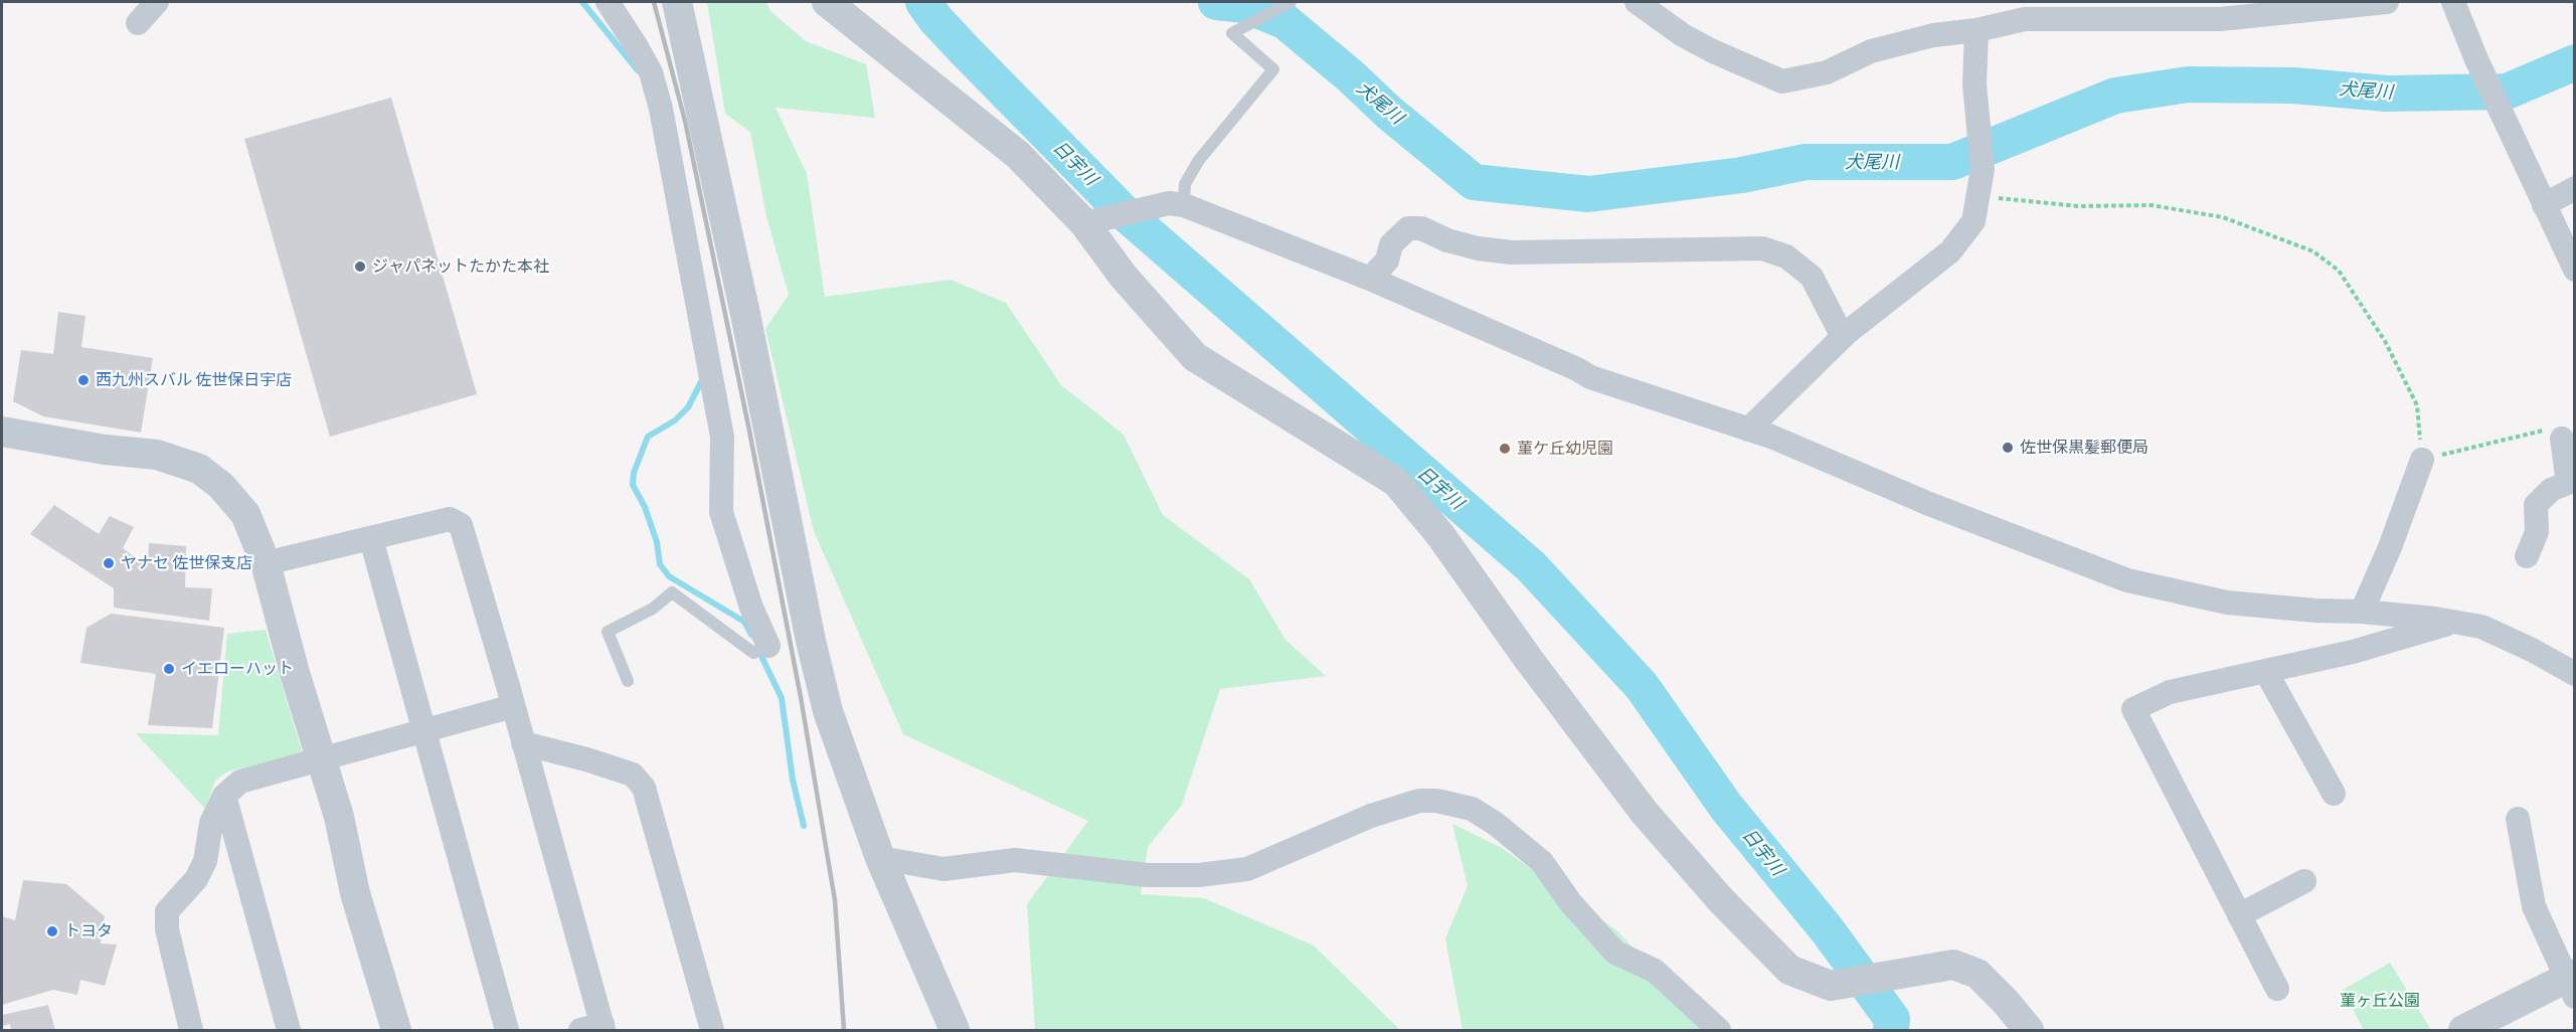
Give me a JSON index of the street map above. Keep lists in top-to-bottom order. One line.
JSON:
{"water":["犬尾川","日宇川"],"parks":["菫ヶ丘公園"],"places":["ジャパネットたかた本社","西九州スバル 佐世保日宇店","佐世保黒髪郵便局","菫ケ丘幼児園","ヤナセ 佐世保支店","イエローハット","トヨタ"]}
